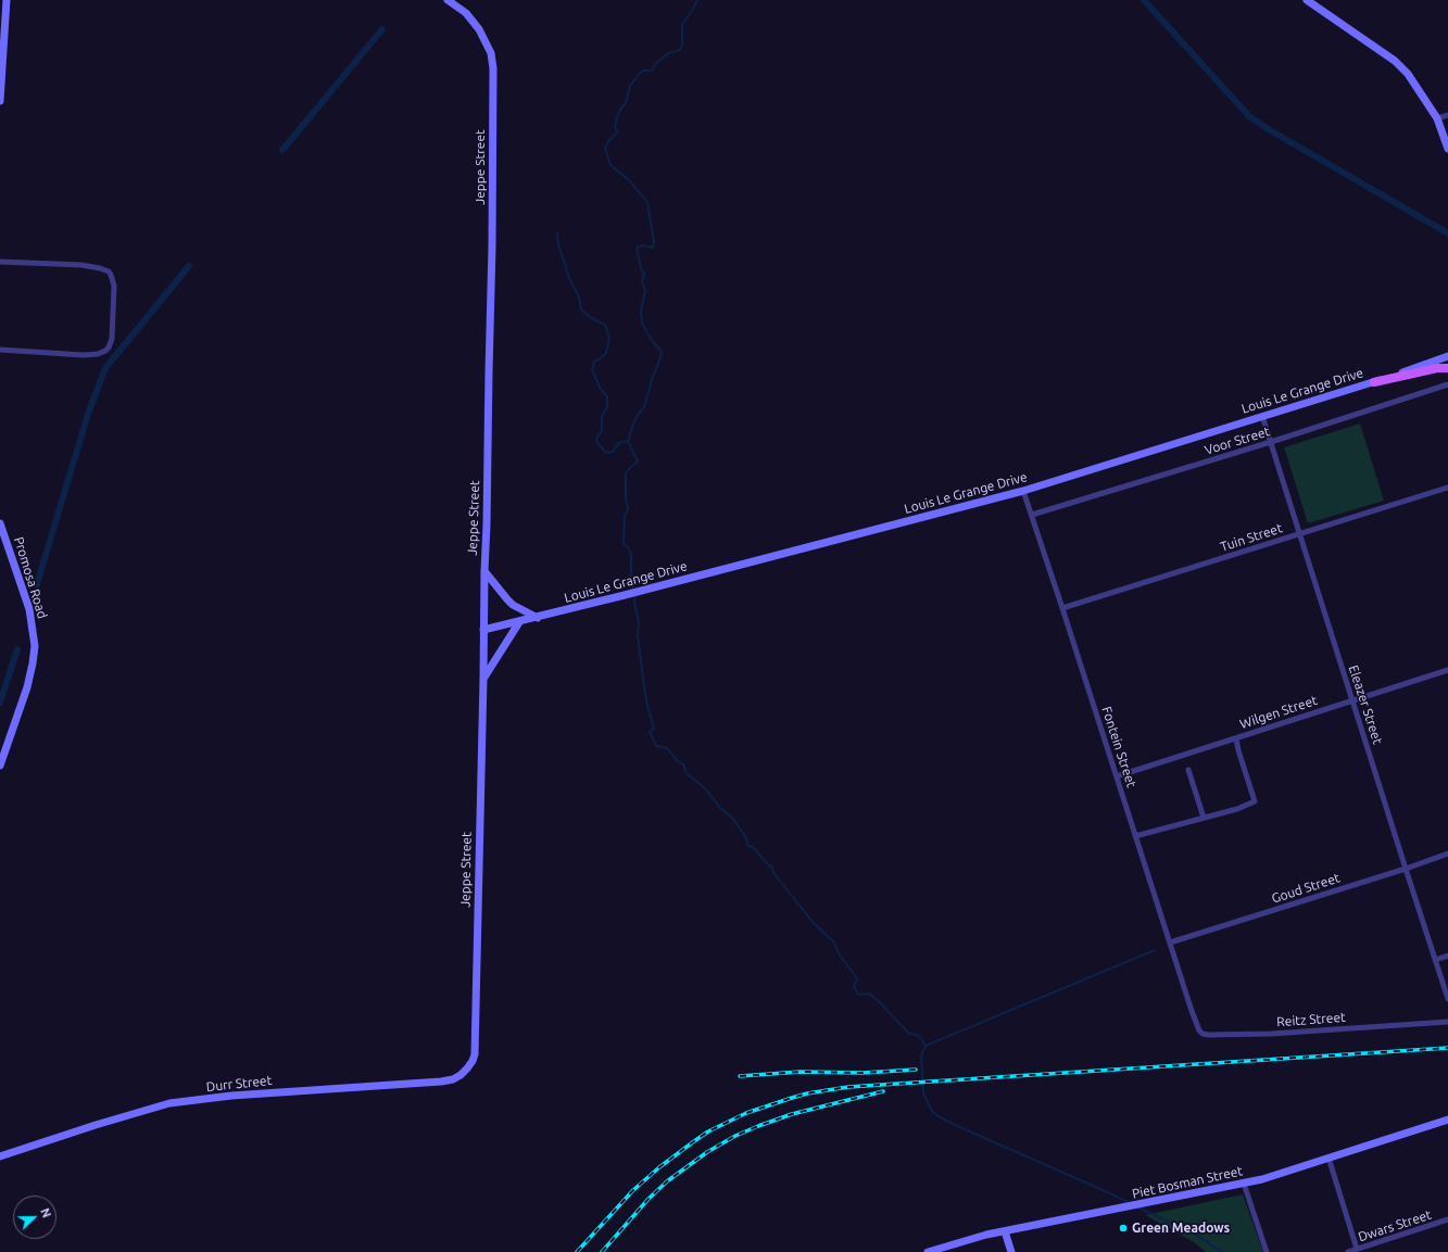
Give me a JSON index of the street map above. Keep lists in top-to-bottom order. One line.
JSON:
{"streets":{"street":["Jeppe Street","Louis Le Grange Drive","Voor Street","Tuin Street","Promosa Road","Eleazer Street","Wilgen Street","Fontein Street","Goud Street","Reitz Street","Durr Street","Piet Bosman Street","Dwars Street"]},"crossings":[["Jeppe Street","Louis Le Grange Drive"],["Jeppe Street","Durr Street"],["Louis Le Grange Drive","Eleazer Street"],["Louis Le Grange Drive","Fontein Street"],["Voor Street","Eleazer Street"],["Voor Street","Fontein Street"],["Tuin Street","Eleazer Street"],["Tuin Street","Fontein Street"],["Eleazer Street","Wilgen Street"],["Eleazer Street","Goud Street"],["Wilgen Street","Fontein Street"],["Fontein Street","Goud Street"],["Fontein Street","Reitz Street"]],"places":["Green Meadows"],"north":"right"}
